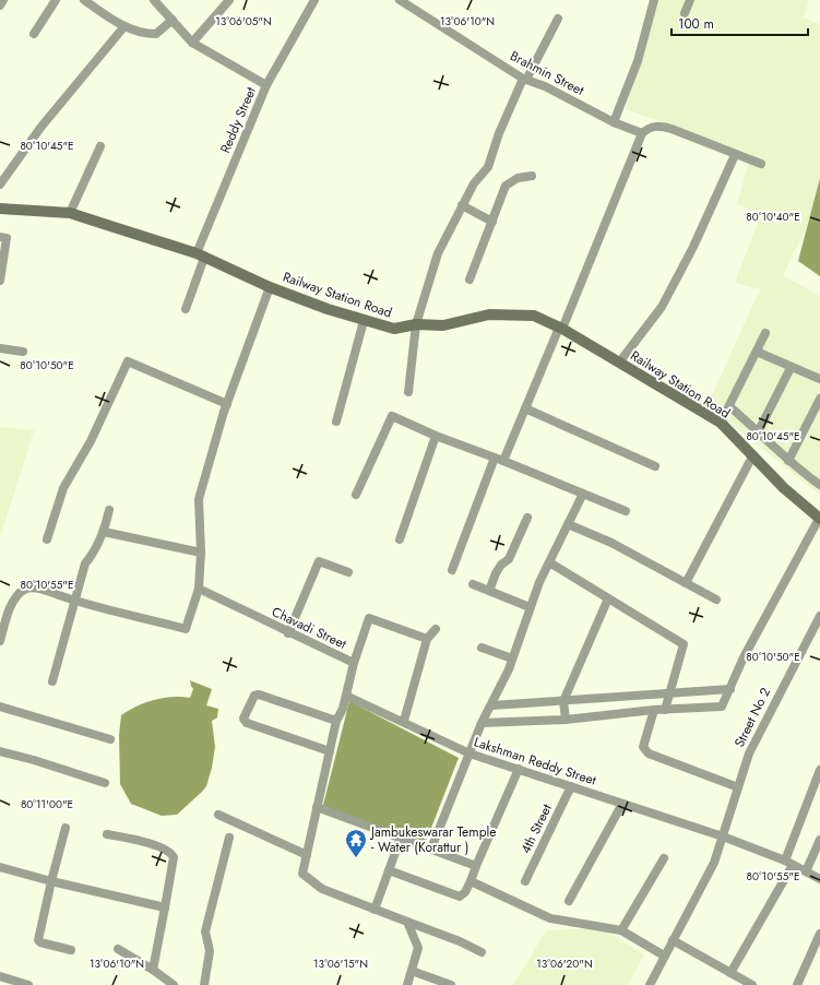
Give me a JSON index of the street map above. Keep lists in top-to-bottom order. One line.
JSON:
{"streets":{"street":["Brahmin Street","Reddy Street","Railway Station Road","Chavadi Street","Street No 2","Lakshman Reddy Street","4th Street"]},"crossings":[["Reddy Street","Railway Station Road"],["Chavadi Street","Lakshman Reddy Street"],["Street No 2","Lakshman Reddy Street"],["Lakshman Reddy Street","4th Street"]],"places":{"temple":["Jambukeswarar Temple - Water (Korattur )"]},"scale_bar":"100 m","coordinates":["13°06'10\"N","13°06'05\"N","80°10'45\"E","80°10'40\"E","80°10'50\"E","80°10'55\"E","80°11'00\"E","13°06'15\"N","13°06'20\"N"]}
